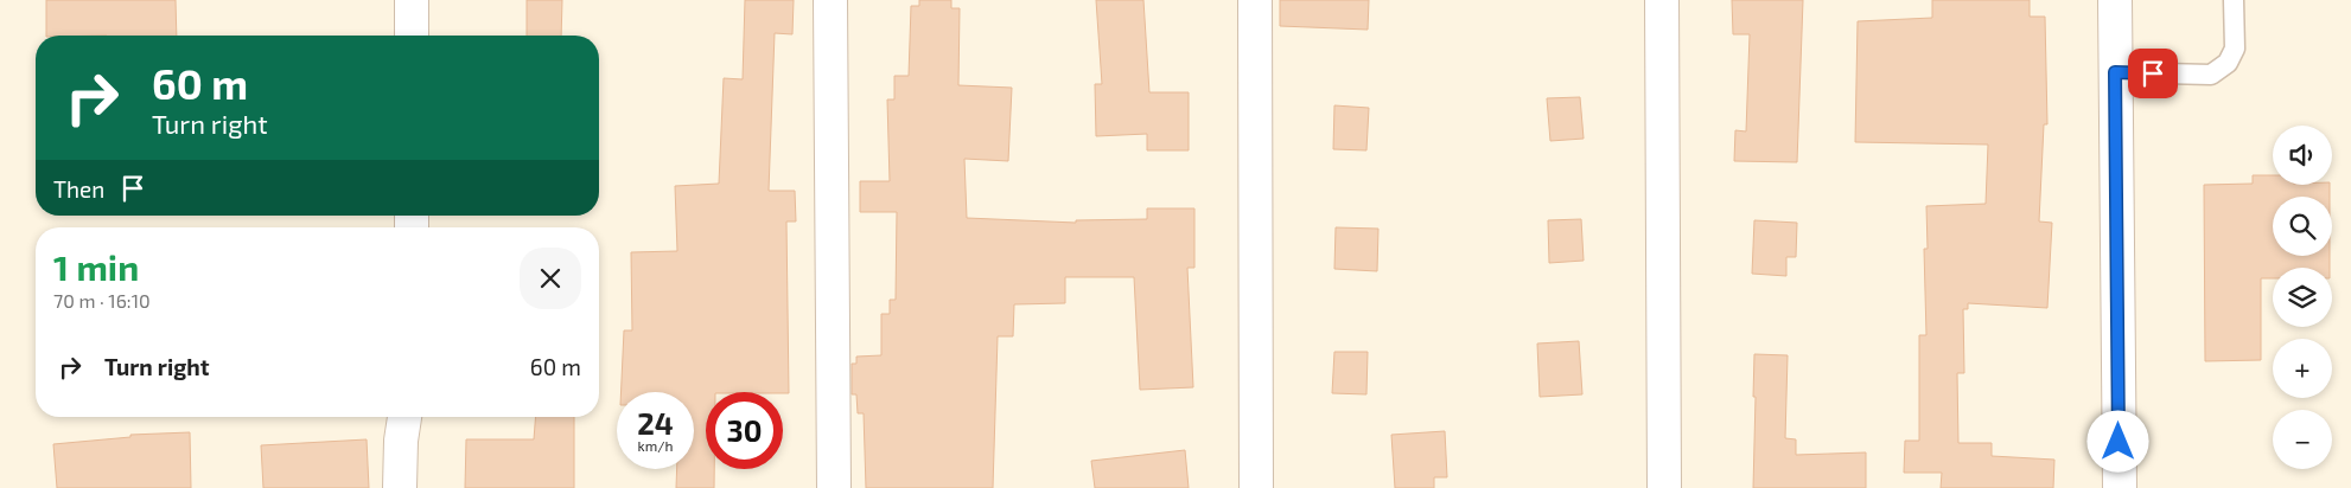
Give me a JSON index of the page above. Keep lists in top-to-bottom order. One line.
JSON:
{"page":{"turn":["60 m","Turn right"],"map_buttons":["+","−"],"then":"Then","heading":["1 min","70 m · 16:10"],"list":[{"name":"Turn right","value":"60 m"}],"speed":"24 km/h","limit":"30"}}
